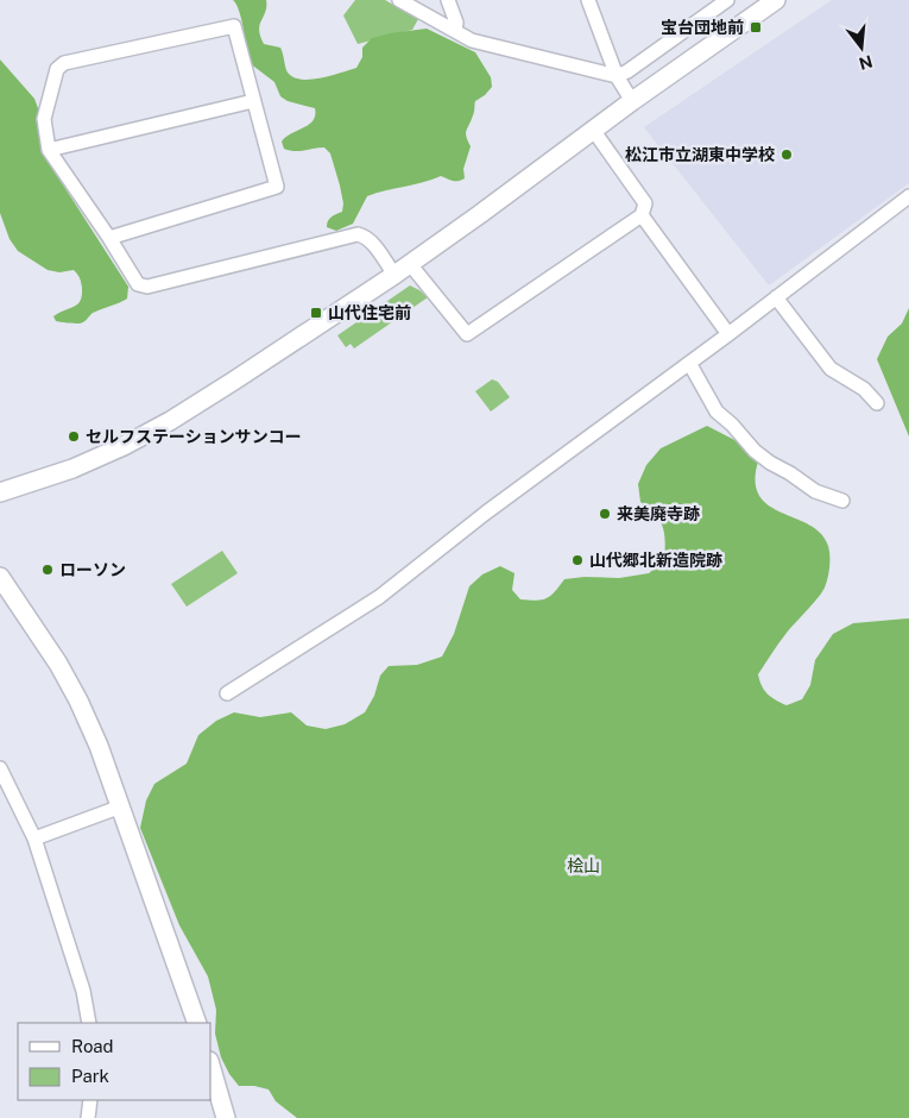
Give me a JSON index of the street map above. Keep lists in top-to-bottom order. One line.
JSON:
{"parks":["桧山"],"places":{"transit":["宝台団地前","山代住宅前"],"other":["松江市立湖東中学校","セルフステーションサンコー","来美廃寺跡","山代郷北新造院跡","ローソン"]},"legend":["Road","Park"],"north":"bottom"}
